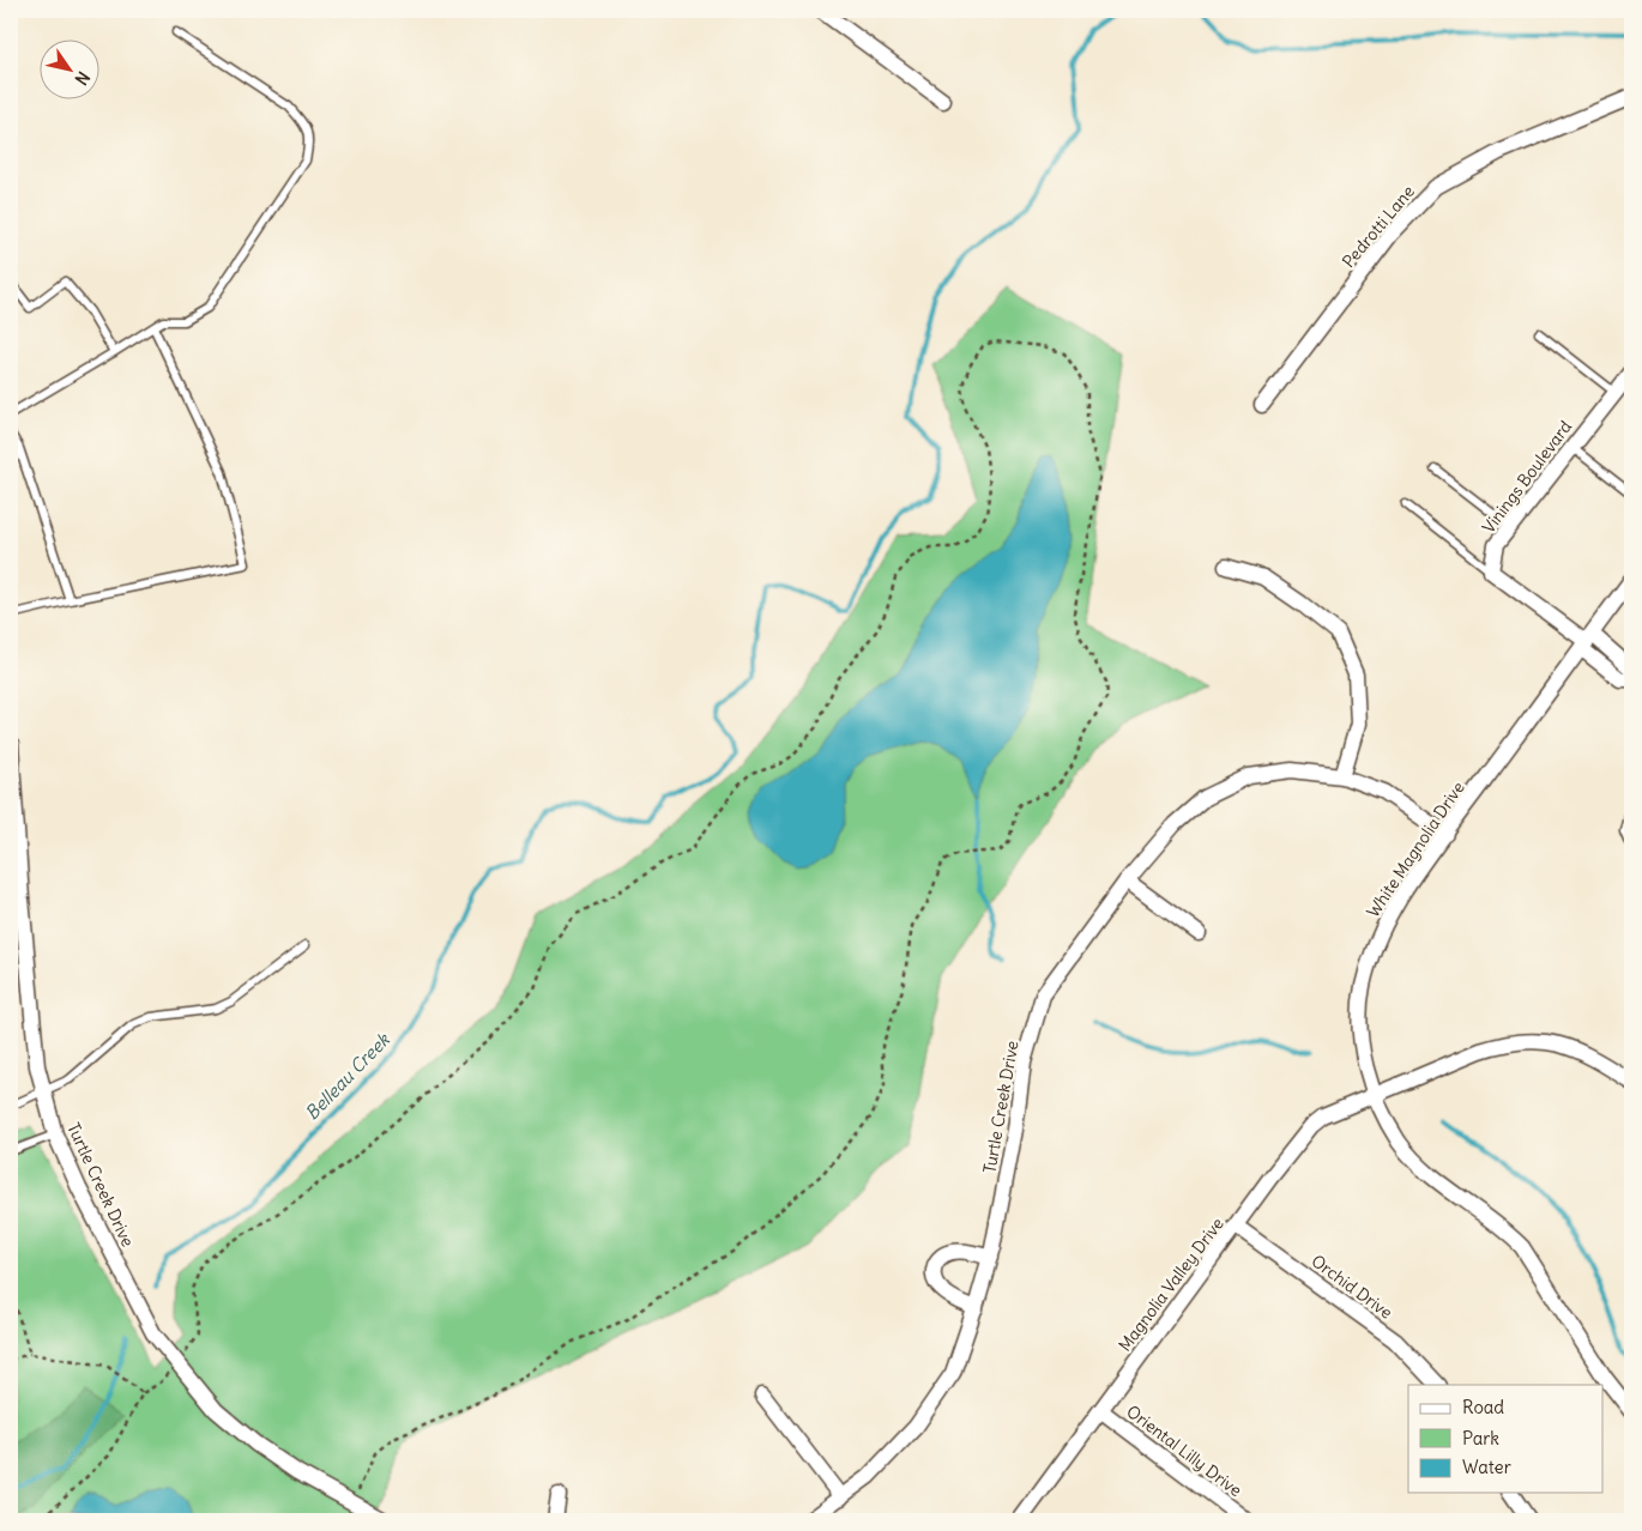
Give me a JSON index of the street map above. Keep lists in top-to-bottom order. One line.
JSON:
{"streets":{"street":["Pedrotti Lane","Vinings Boulevard","White Magnolia Drive","Turtle Creek Drive","Magnolia Valley Drive","Orchid Drive","Oriental Lilly Drive"]},"crossings":[["White Magnolia Drive","Turtle Creek Drive"],["White Magnolia Drive","Magnolia Valley Drive"],["Magnolia Valley Drive","Orchid Drive"],["Magnolia Valley Drive","Oriental Lilly Drive"]],"water":["Belleau Creek"],"legend":["Road","Park","Water"],"north":"bottom right"}
